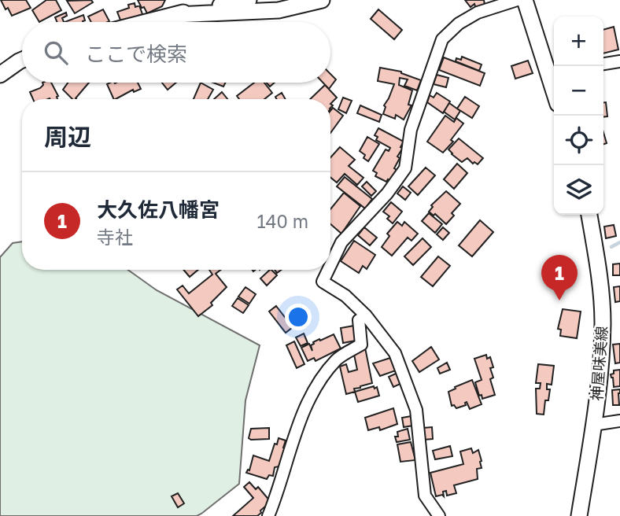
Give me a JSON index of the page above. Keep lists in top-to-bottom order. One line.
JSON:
{"streets":{"main road":["神屋味美線"]},"page":{"map_buttons":["+","−"],"search":"ここで検索","heading":"周辺","list":[{"mark":"1","name":"大久佐八幡宮","note":"寺社","value":"140 m"}],"pins":"1"}}
